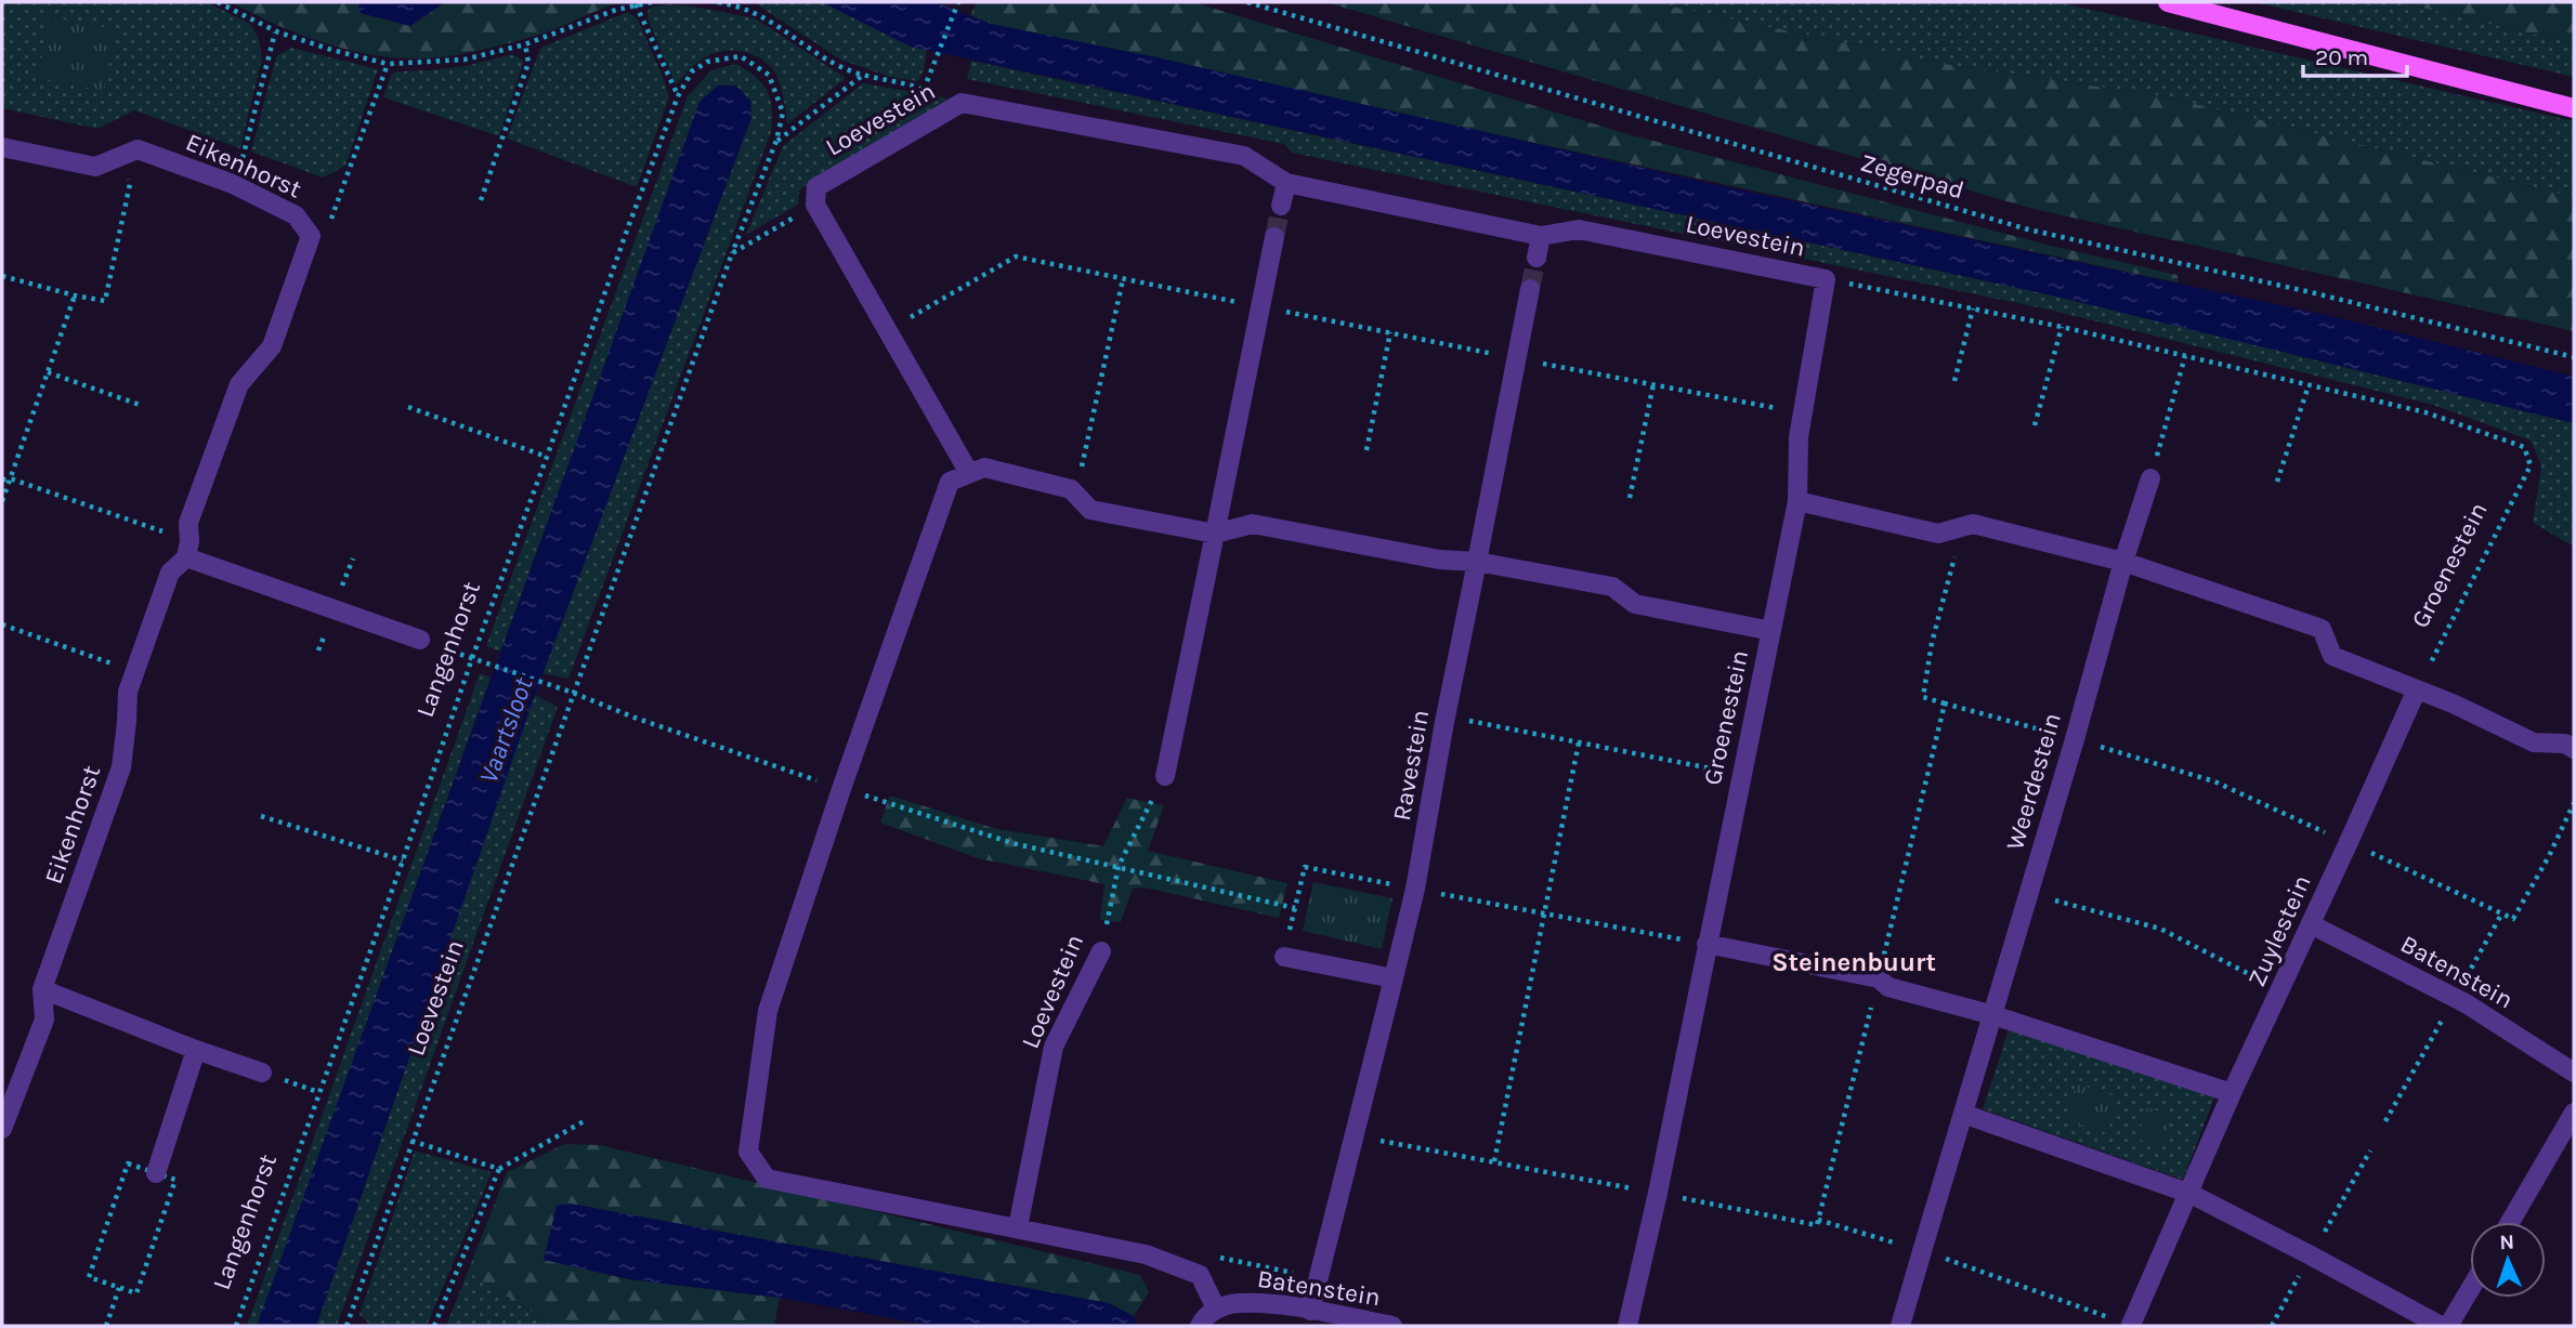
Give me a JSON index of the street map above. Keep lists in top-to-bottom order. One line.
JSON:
{"streets":{"street":["Loevestein","Eikenhorst","Groenestein","Langenhorst","Ravestein","Weerdestein","Zuylestein","Batenstein"],"path":["Zegerpad"]},"crossings":[["Loevestein","Groenestein"],["Loevestein","Langenhorst"],["Eikenhorst","Langenhorst"],["Groenestein","Zuylestein"],["Ravestein","Batenstein"],["Zuylestein","Batenstein"]],"districts":["Steinenbuurt"],"water":["Vaartsloot"],"scale_bar":"20 m","north":"top"}
